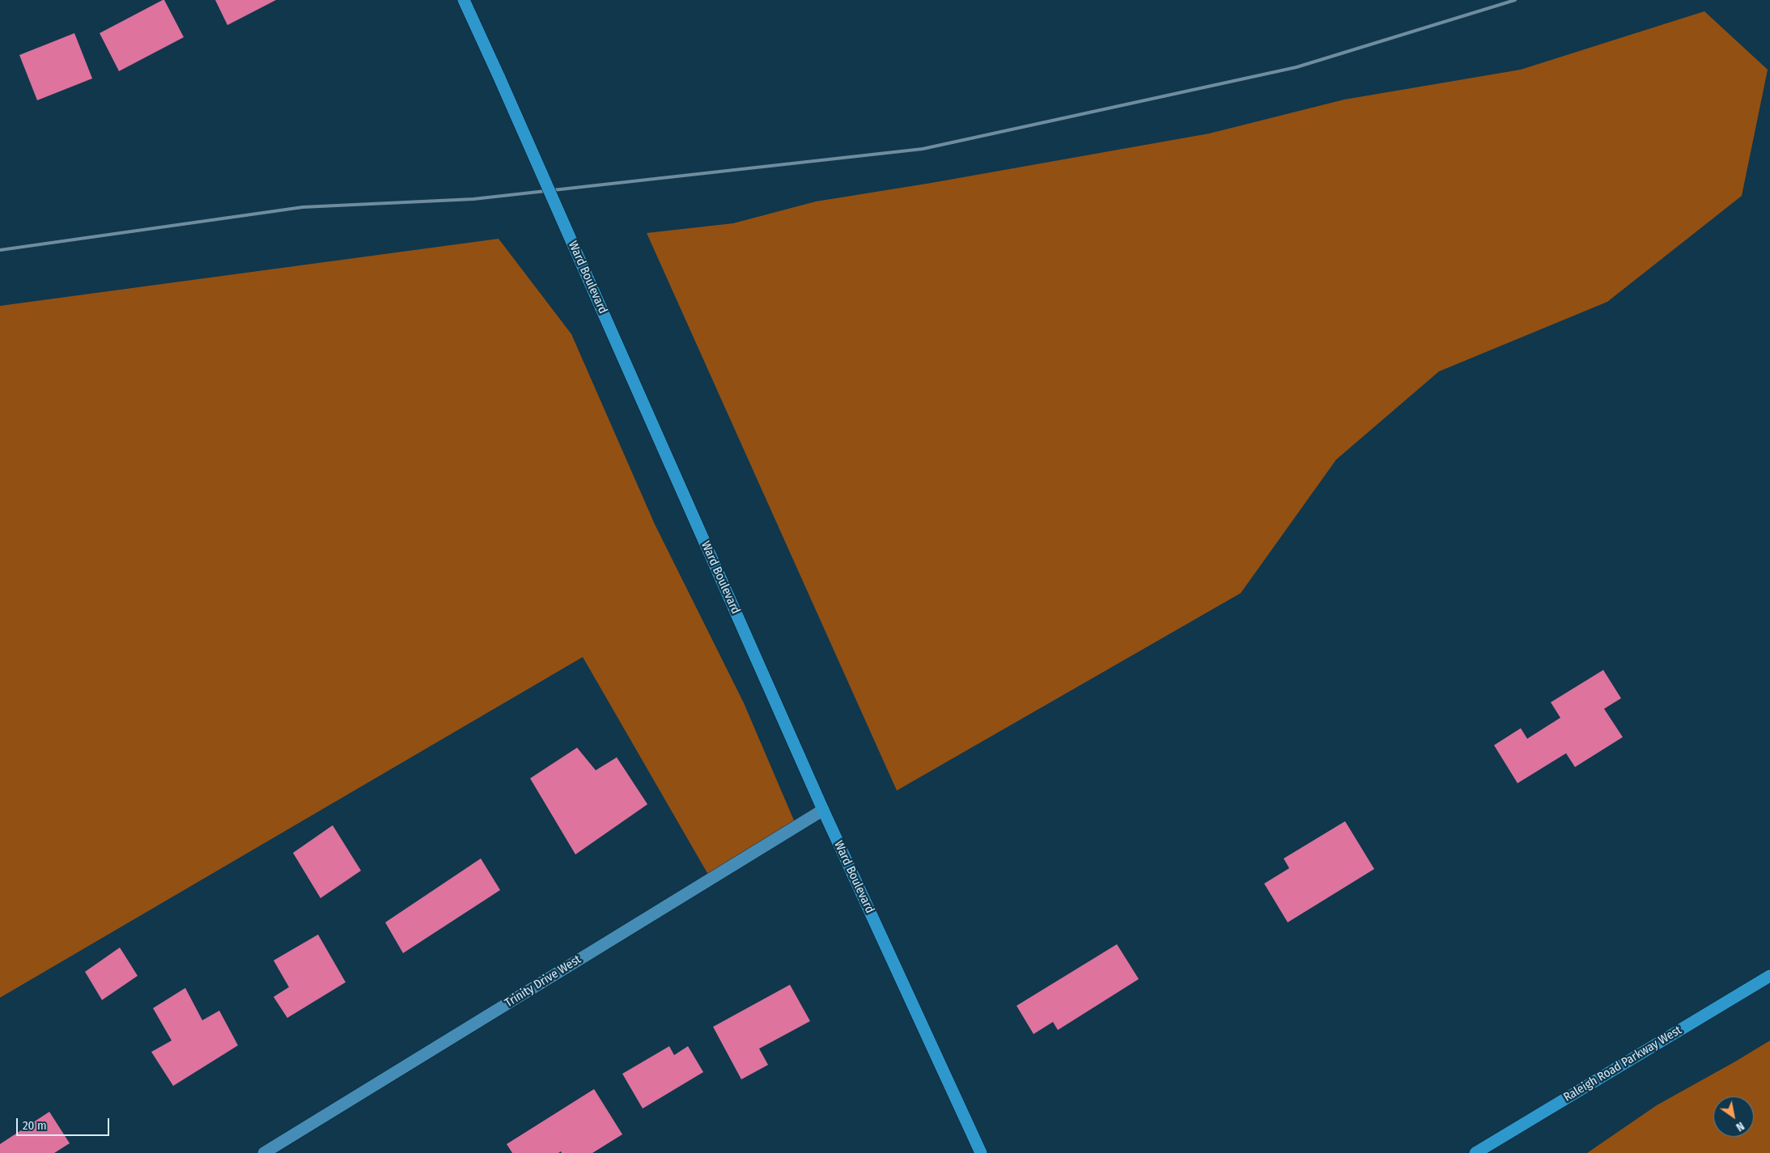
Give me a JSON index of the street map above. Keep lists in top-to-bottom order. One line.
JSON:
{"streets":{"main road":["Ward Boulevard","Raleigh Road Parkway West"],"street":["Trinity Drive West"]},"crossings":[["Ward Boulevard","Trinity Drive West"]],"scale_bar":"20 m","north":"bottom right"}
